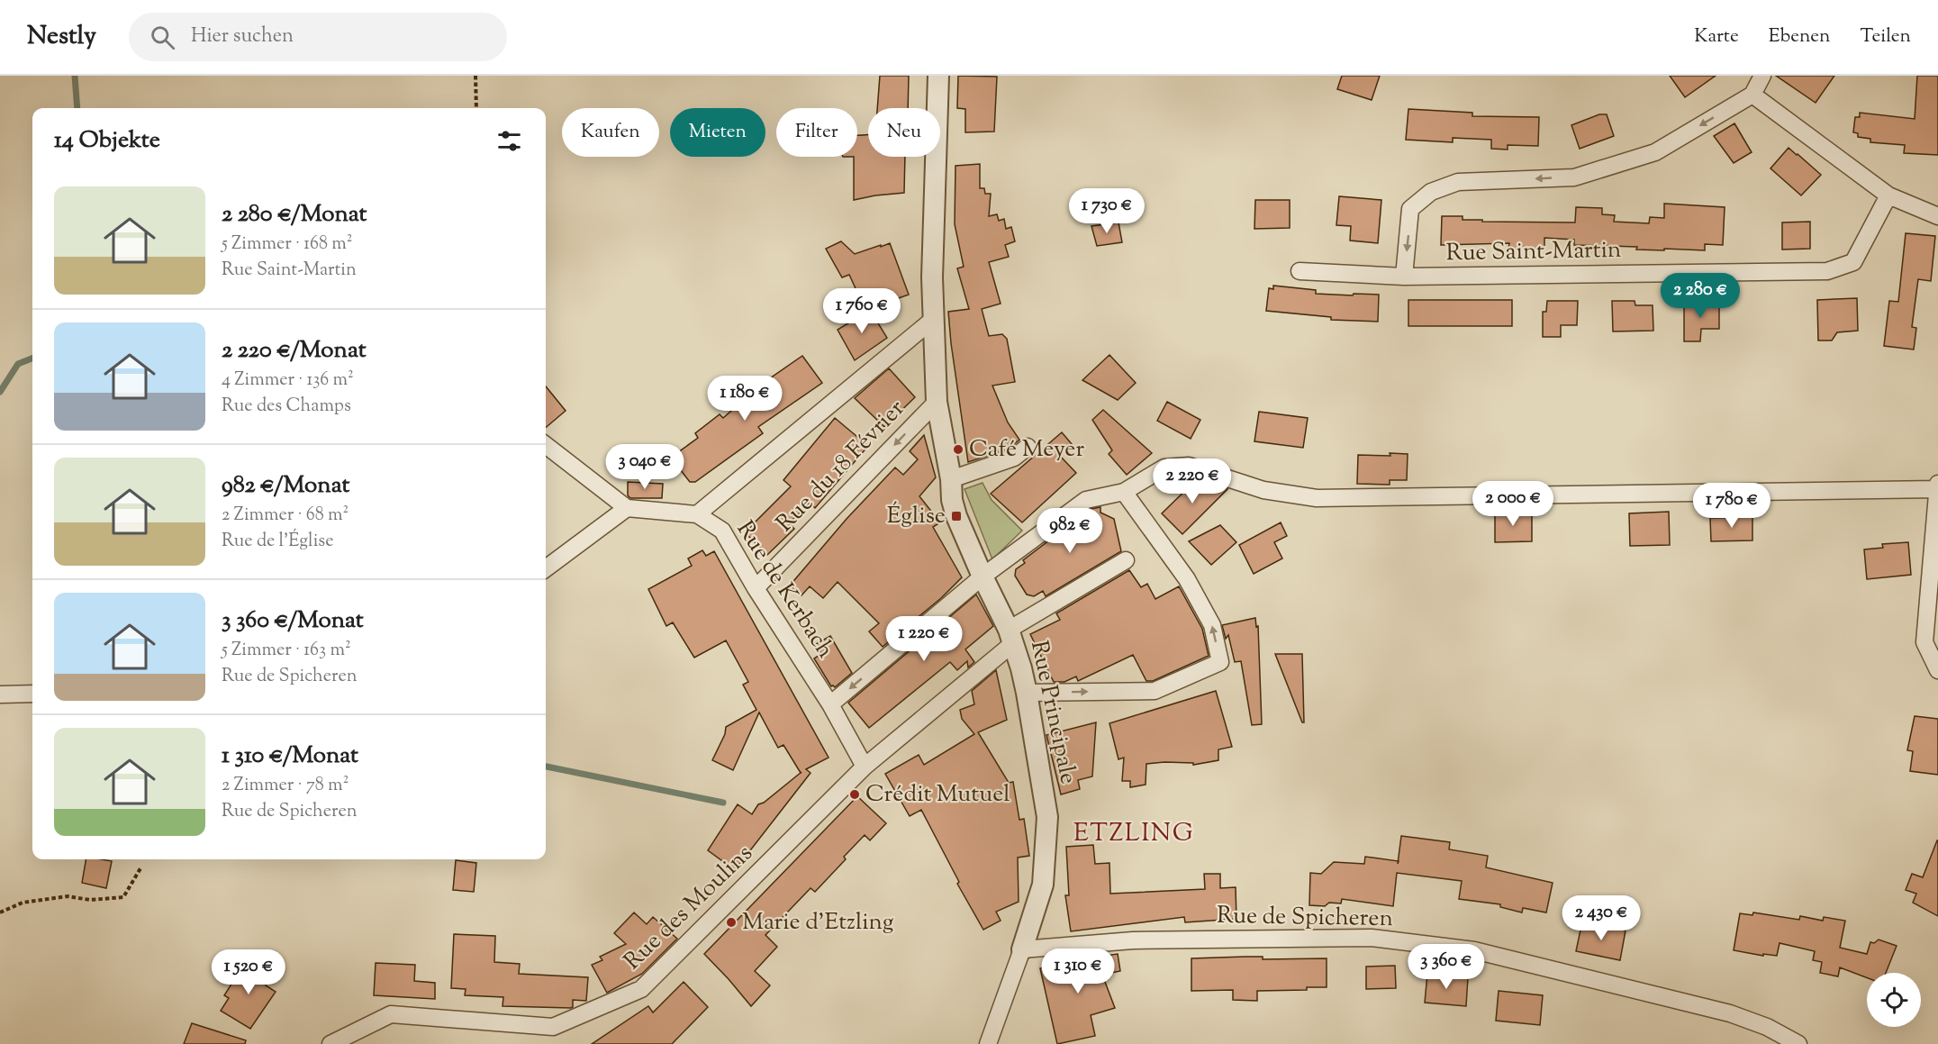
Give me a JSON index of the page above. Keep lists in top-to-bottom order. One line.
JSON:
{"streets":{"street":["Rue Saint-Martin","Rue du 18 Février","Rue de Kerbach","Rue Principale","Rue des Moulins","Rue de Spicheren"]},"crossings":[["Rue du 18 Février","Rue de Kerbach"],["Rue du 18 Février","Rue Principale"],["Rue de Kerbach","Rue des Moulins"],["Rue Principale","Rue des Moulins"],["Rue Principale","Rue de Spicheren"]],"districts":["ETZLING"],"places":{"other":["Café Meyer","Crédit Mutuel","Marie d'Etzling"],"transit":["Église"]},"page":{"header":"Nestly","search":"Hier suchen","nav":["Karte","Ebenen","Teilen"],"chip":["Kaufen","Mieten","Filter","Neu"],"heading":"14 Objekte","list":[{"name":"2 280 €/Monat","note":"5 Zimmer · 168 m² · Rue Saint-Martin"},{"name":"2 220 €/Monat","note":"4 Zimmer · 136 m² · Rue des Champs"},{"name":"982 €/Monat","note":"2 Zimmer · 68 m² · Rue de l'Église"},{"name":"3 360 €/Monat","note":"5 Zimmer · 163 m² · Rue de Spicheren"},{"name":"1 310 €/Monat","note":"2 Zimmer · 78 m² · Rue de Spicheren"}],"price":["1 730 €","2 280 €","1 760 €","1 180 €","3 040 €","2 220 €","2 000 €","1 780 €","982 €","1 220 €","2 430 €","3 360 €","1 310 €","1 520 €"]}}
